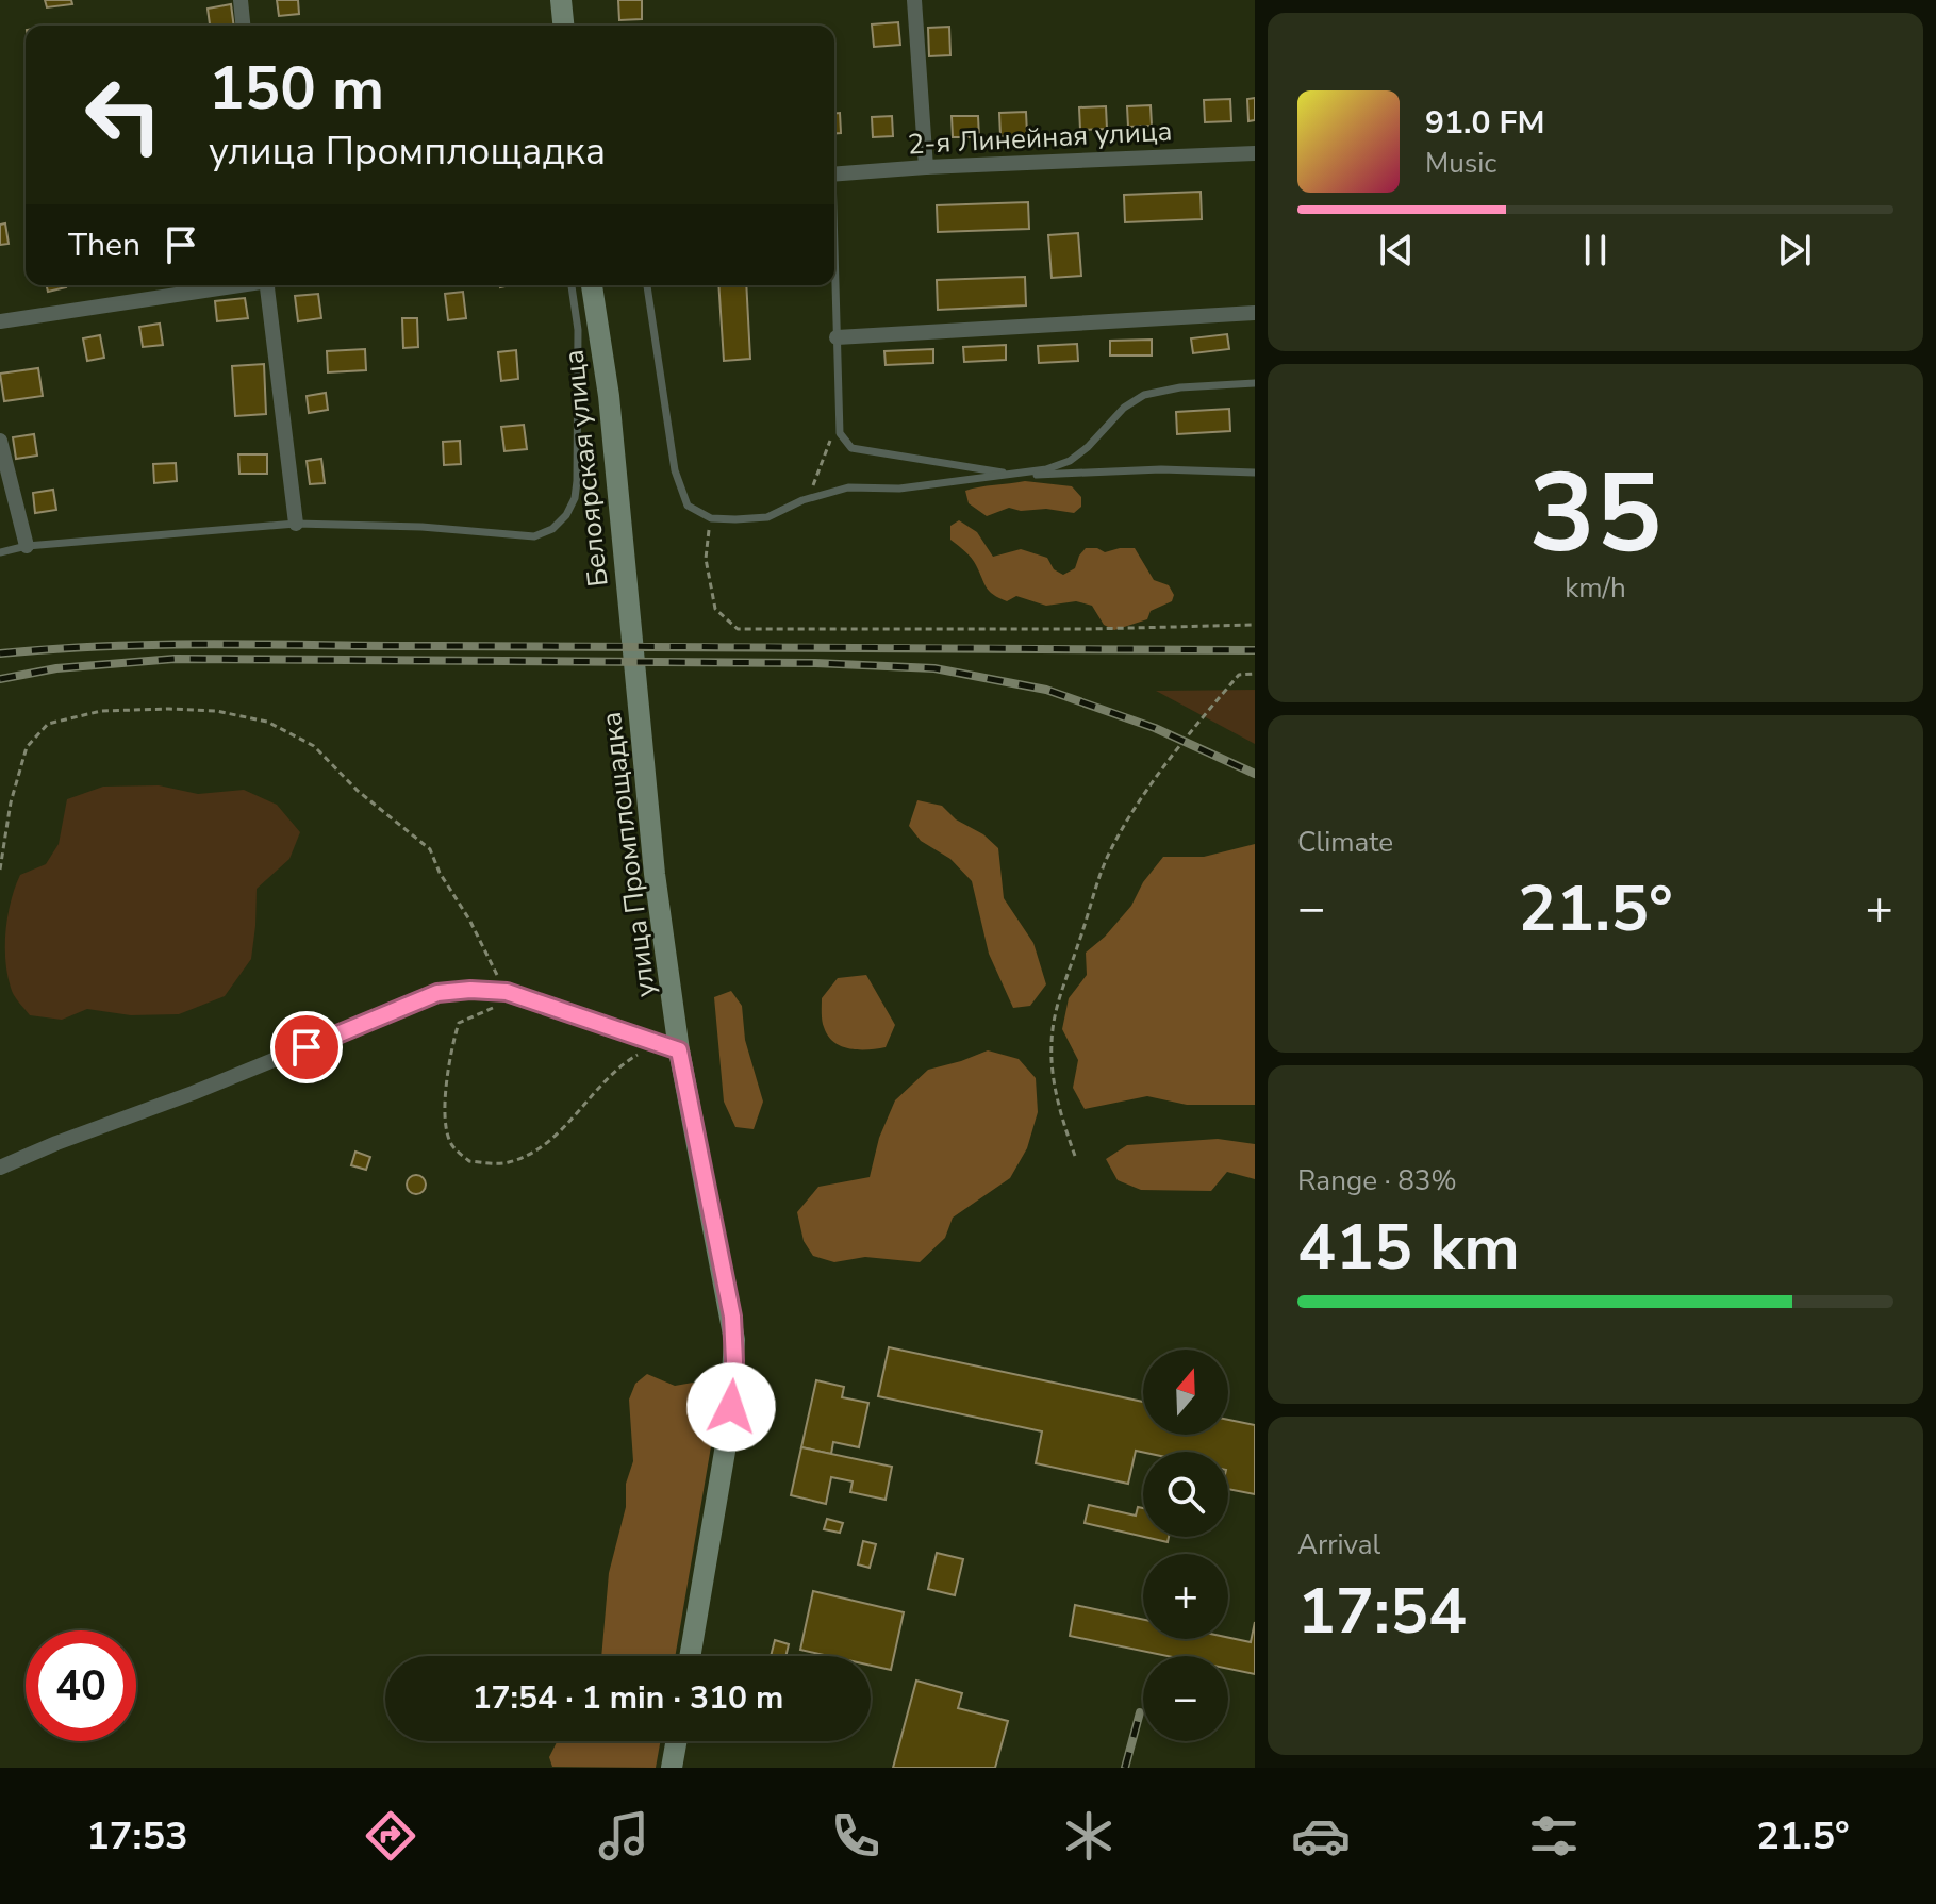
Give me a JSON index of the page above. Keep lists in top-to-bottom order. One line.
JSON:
{"streets":{"street":["2-я Линейная улица","Белоярская улица","улица Промплощадка"]},"crossings":[["Белоярская улица","улица Промплощадка"]],"north":"top","page":{"turn":["150 m","улица Промплощадка"],"song":["91.0 FM","Music"],"then":"Then","tile":[["35","km/h"],"Climate",["Range · 83%","415 km"],["Arrival","17:54"]],"heat":["−","21.5°","+"],"map_buttons":["+","−"],"limit":"40","trip":"17:54 · 1 min · 310 m","tabs":["17:53","21.5°"]}}
